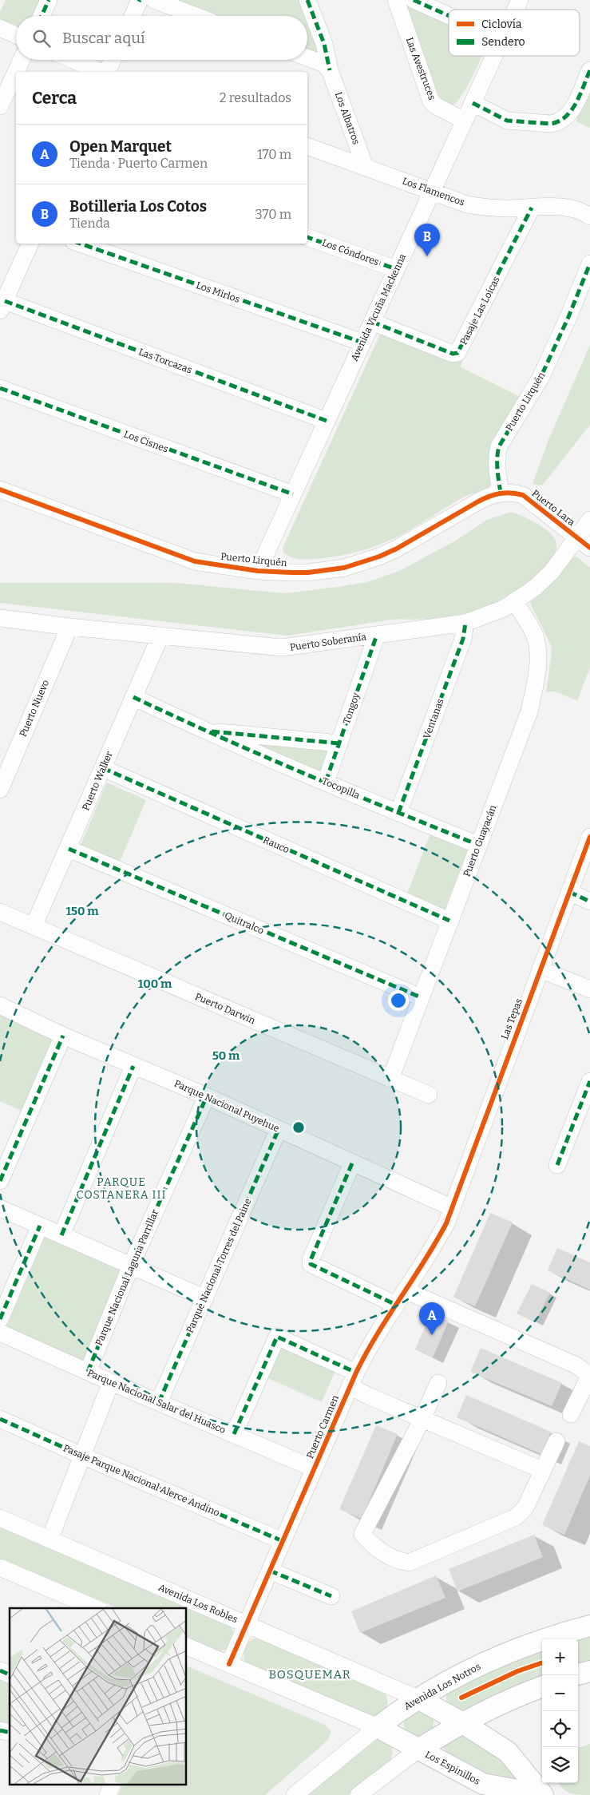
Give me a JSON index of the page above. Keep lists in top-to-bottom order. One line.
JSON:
{"streets":{"main road":["Avenida Los Notros","Los Espinillos"],"street":["Las Avestruces","Los Albatros","Los Flamencos","Los Cóndores","Los Mirlos","Avenida Vicuña Mackenna","Pasaje Las Loicas","Las Torcazas","Puerto Lirquén","Los Cisnes","Puerto Lara","Puerto Soberanía","Puerto Nuevo","Tongoy","Ventanas","Puerto Walker","Tocopilla","Puerto Guayacán","Rauco","Quitralco","Puerto Darwin","Las Tepas","Parque Nacional Puyehue","Parque Nacional Torres del Paine","Parque Nacional Laguna Parrillar","Parque Nacional Salar del Huasco","Puerto Carmen","Pasaje Parque Nacional Alerce Andino","Avenida Los Robles"]},"crossings":[["Las Avestruces","Avenida Vicuña Mackenna"],["Los Albatros","Los Flamencos"],["Los Flamencos","Avenida Vicuña Mackenna"],["Los Flamencos","Pasaje Las Loicas"],["Los Cóndores","Avenida Vicuña Mackenna"],["Los Mirlos","Avenida Vicuña Mackenna"],["Avenida Vicuña Mackenna","Pasaje Las Loicas"],["Avenida Vicuña Mackenna","Las Torcazas"],["Avenida Vicuña Mackenna","Puerto Lirquén"],["Avenida Vicuña Mackenna","Los Cisnes"],["Puerto Lirquén","Puerto Lara"],["Puerto Lara","Puerto Soberanía"],["Puerto Soberanía","Puerto Nuevo"],["Puerto Soberanía","Tongoy"],["Puerto Soberanía","Ventanas"],["Puerto Soberanía","Puerto Walker"],["Puerto Soberanía","Puerto Guayacán"],["Tongoy","Tocopilla"],["Ventanas","Tocopilla"],["Puerto Walker","Tocopilla"],["Puerto Walker","Rauco"],["Puerto Walker","Quitralco"],["Puerto Walker","Puerto Darwin"],["Tocopilla","Puerto Guayacán"],["Puerto Guayacán","Rauco"],["Puerto Guayacán","Quitralco"],["Puerto Guayacán","Puerto Darwin"],["Las Tepas","Parque Nacional Puyehue"],["Las Tepas","Puerto Carmen"],["Parque Nacional Puyehue","Parque Nacional Torres del Paine"],["Parque Nacional Puyehue","Parque Nacional Laguna Parrillar"],["Parque Nacional Puyehue","Puerto Carmen"],["Parque Nacional Torres del Paine","Parque Nacional Salar del Huasco"],["Parque Nacional Laguna Parrillar","Parque Nacional Salar del Huasco"],["Parque Nacional Salar del Huasco","Puerto Carmen"],["Puerto Carmen","Pasaje Parque Nacional Alerce Andino"],["Puerto Carmen","Avenida Los Robles"],["Avenida Los Robles","Avenida Los Notros"],["Avenida Los Notros","Los Espinillos"]],"districts":["PARQUE COSTANERA III","BOSQUEMAR"],"legend":["Ciclovía","Sendero"],"page":{"search":"Buscar aquí","heading":["Cerca","2 resultados"],"list":[{"mark":"A","name":"Open Marquet","note":"Tienda · Puerto Carmen","value":"170 m"},{"mark":"B","name":"Botilleria Los Cotos","note":"Tienda","value":"370 m"}],"pins":["B","A"],"map_buttons":["+","−"]},"rings":["150 m","100 m","50 m"]}
